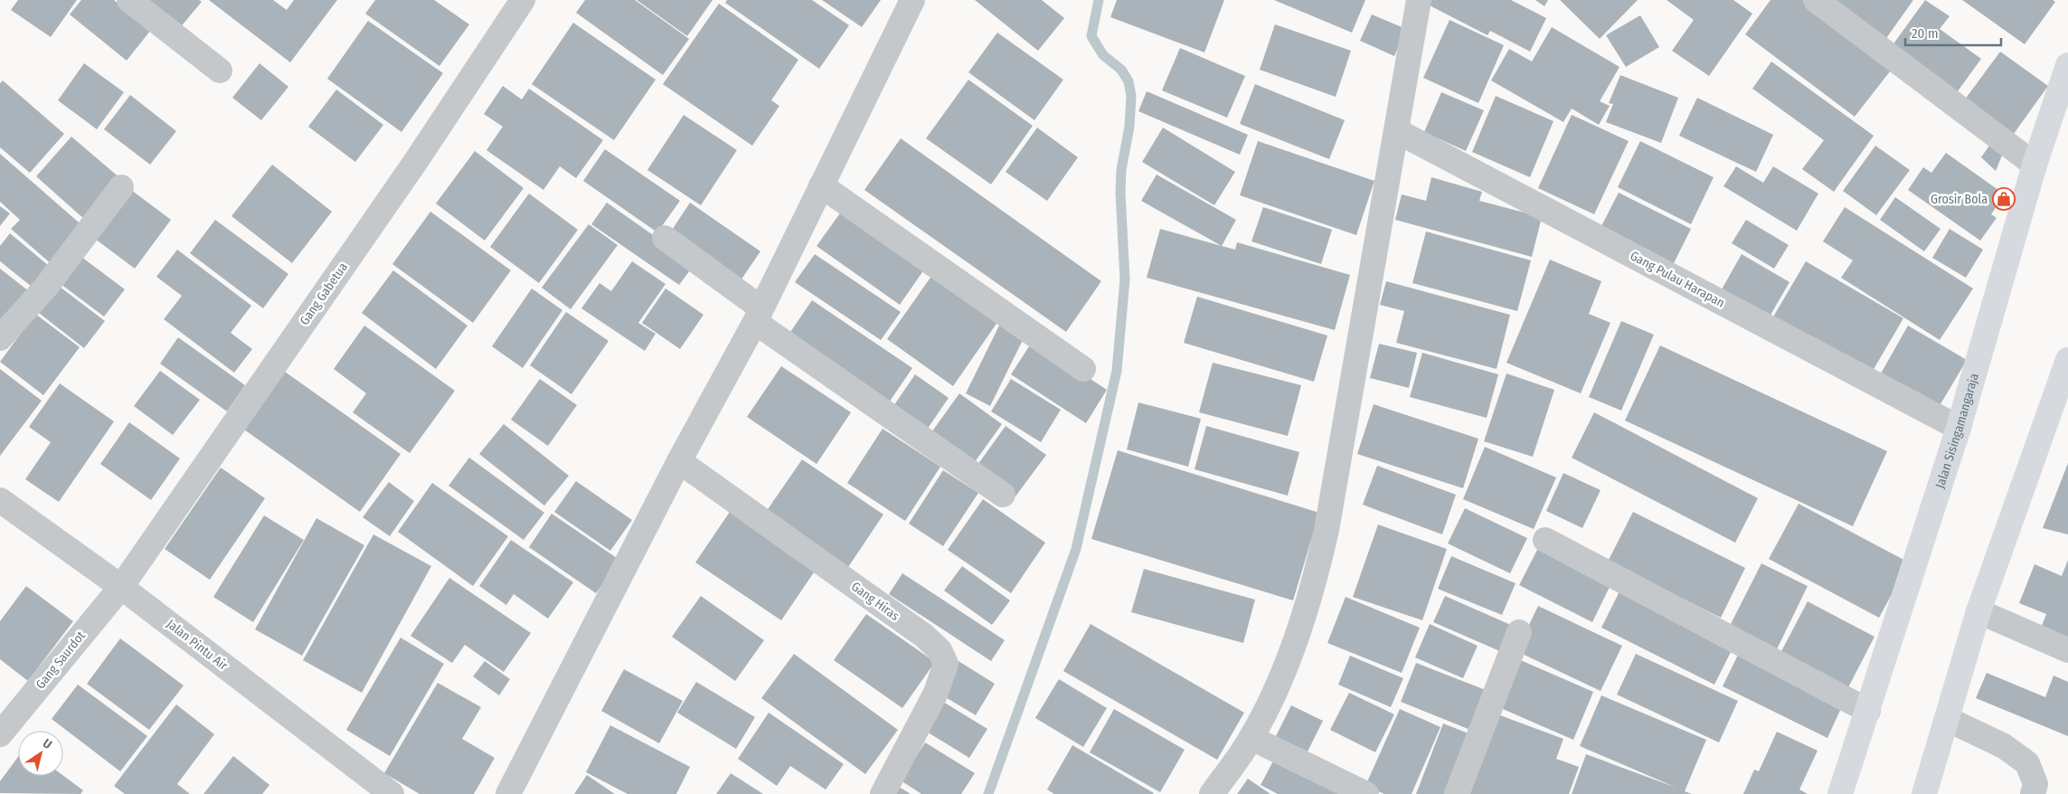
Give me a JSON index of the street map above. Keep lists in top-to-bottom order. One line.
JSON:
{"streets":{"main road":["Jalan Sisingamangaraja"],"street":["Gang Pulau Harapan","Gang Gabetua","Gang Hiras","Jalan Pintu Air","Gang Saurdot"]},"crossings":[["Gang Pulau Harapan","Jalan Sisingamangaraja"],["Gang Gabetua","Jalan Pintu Air"],["Gang Gabetua","Gang Saurdot"],["Jalan Pintu Air","Gang Saurdot"]],"places":{"shop":["Grosir Bola"]},"scale_bar":"20 m","north":"top right"}
